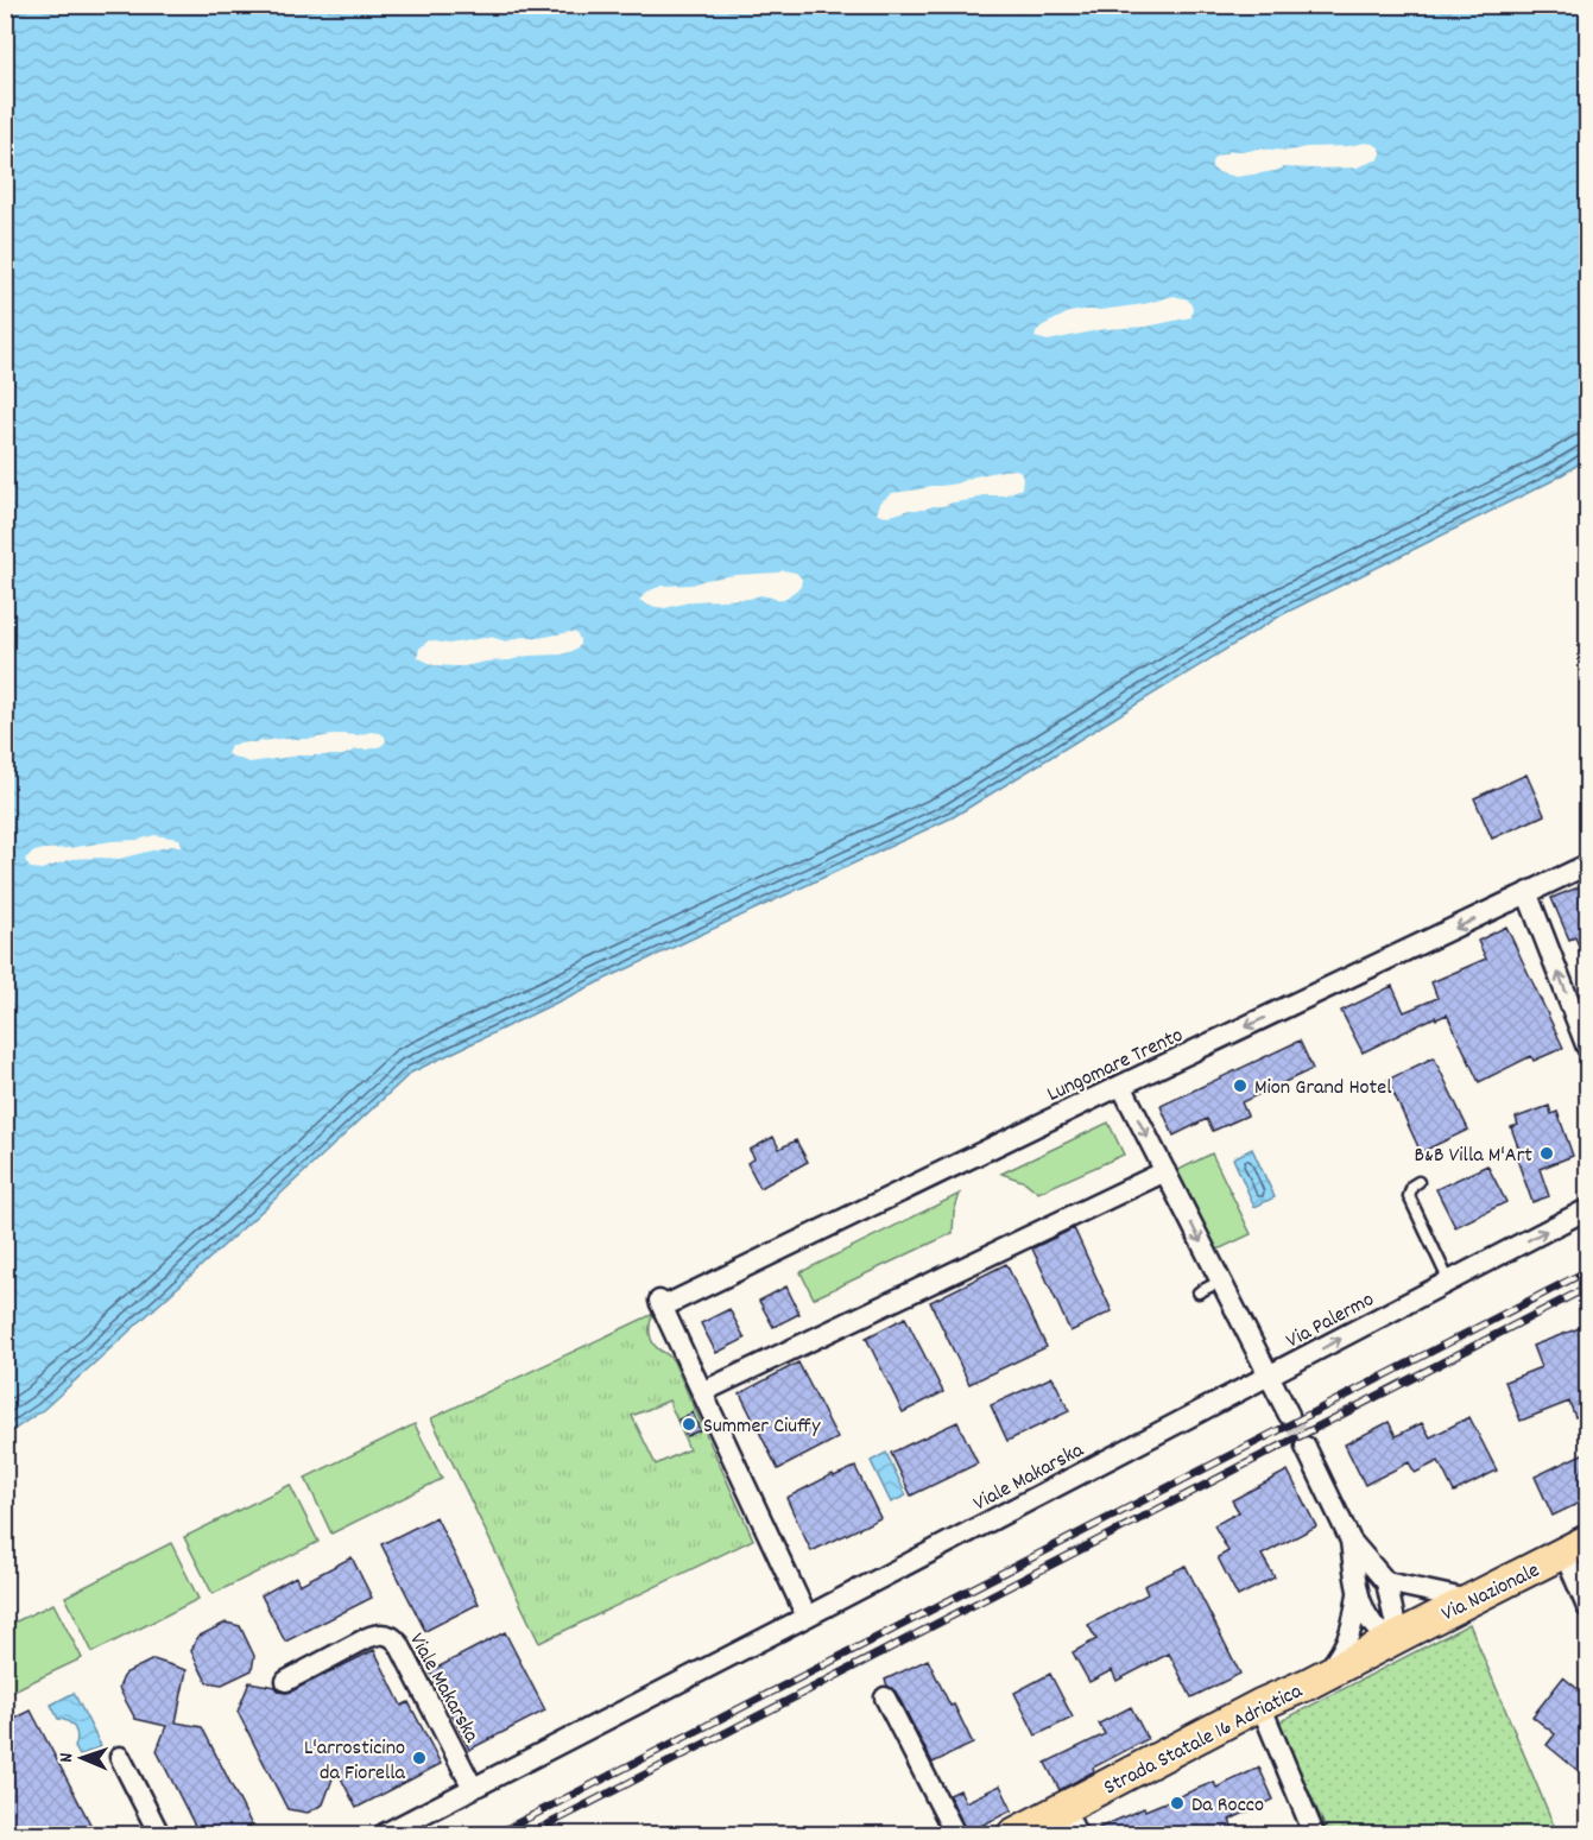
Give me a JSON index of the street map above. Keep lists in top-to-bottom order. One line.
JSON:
{"streets":{"main road":["Via Nazionale","Strada Statale 16 Adriatica"],"street":["Lungomare Trento","Via Palermo","Viale Makarska"]},"crossings":[["Via Palermo","Viale Makarska"],["Via Nazionale","Strada Statale 16 Adriatica"]],"one_way":["Lungomare Trento","Via Palermo"],"places":["Mion Grand Hotel","B&B Villa M'Art","Summer Ciuffy","L'arrosticino da Fiorella","Da Rocco"],"north":"left"}
